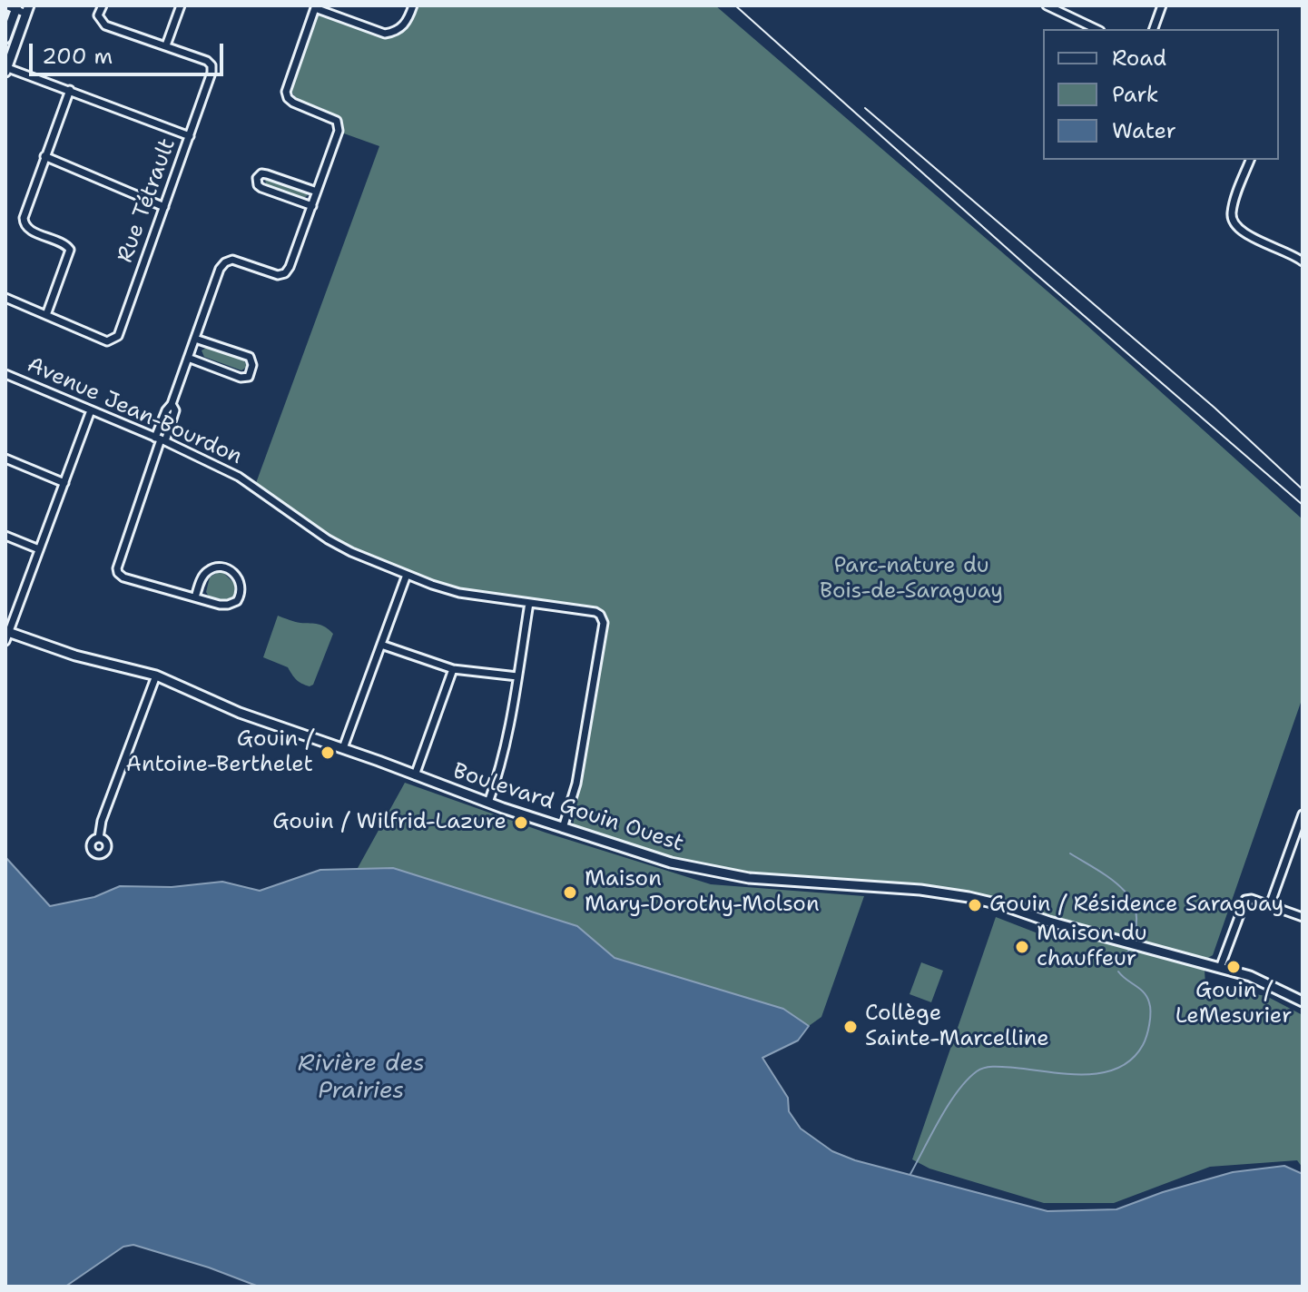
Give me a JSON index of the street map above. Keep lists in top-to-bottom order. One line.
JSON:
{"streets":{"street":["Rue Tétrault","Avenue Jean-Bourdon","Boulevard Gouin Ouest"]},"crossings":[["Avenue Jean-Bourdon","Boulevard Gouin Ouest"]],"water":["Rivière des Prairies"],"parks":["Parc-nature du Bois-de-Saraguay"],"places":["Gouin / Antoine-Berthelet","Gouin / Wilfrid-Lazure","Maison Mary-Dorothy-Molson","Gouin / Résidence Saraguay","Maison du chauffeur","Gouin / LeMesurier","Collège Sainte-Marcelline"],"legend":["Road","Park","Water"],"scale_bar":"200 m"}
